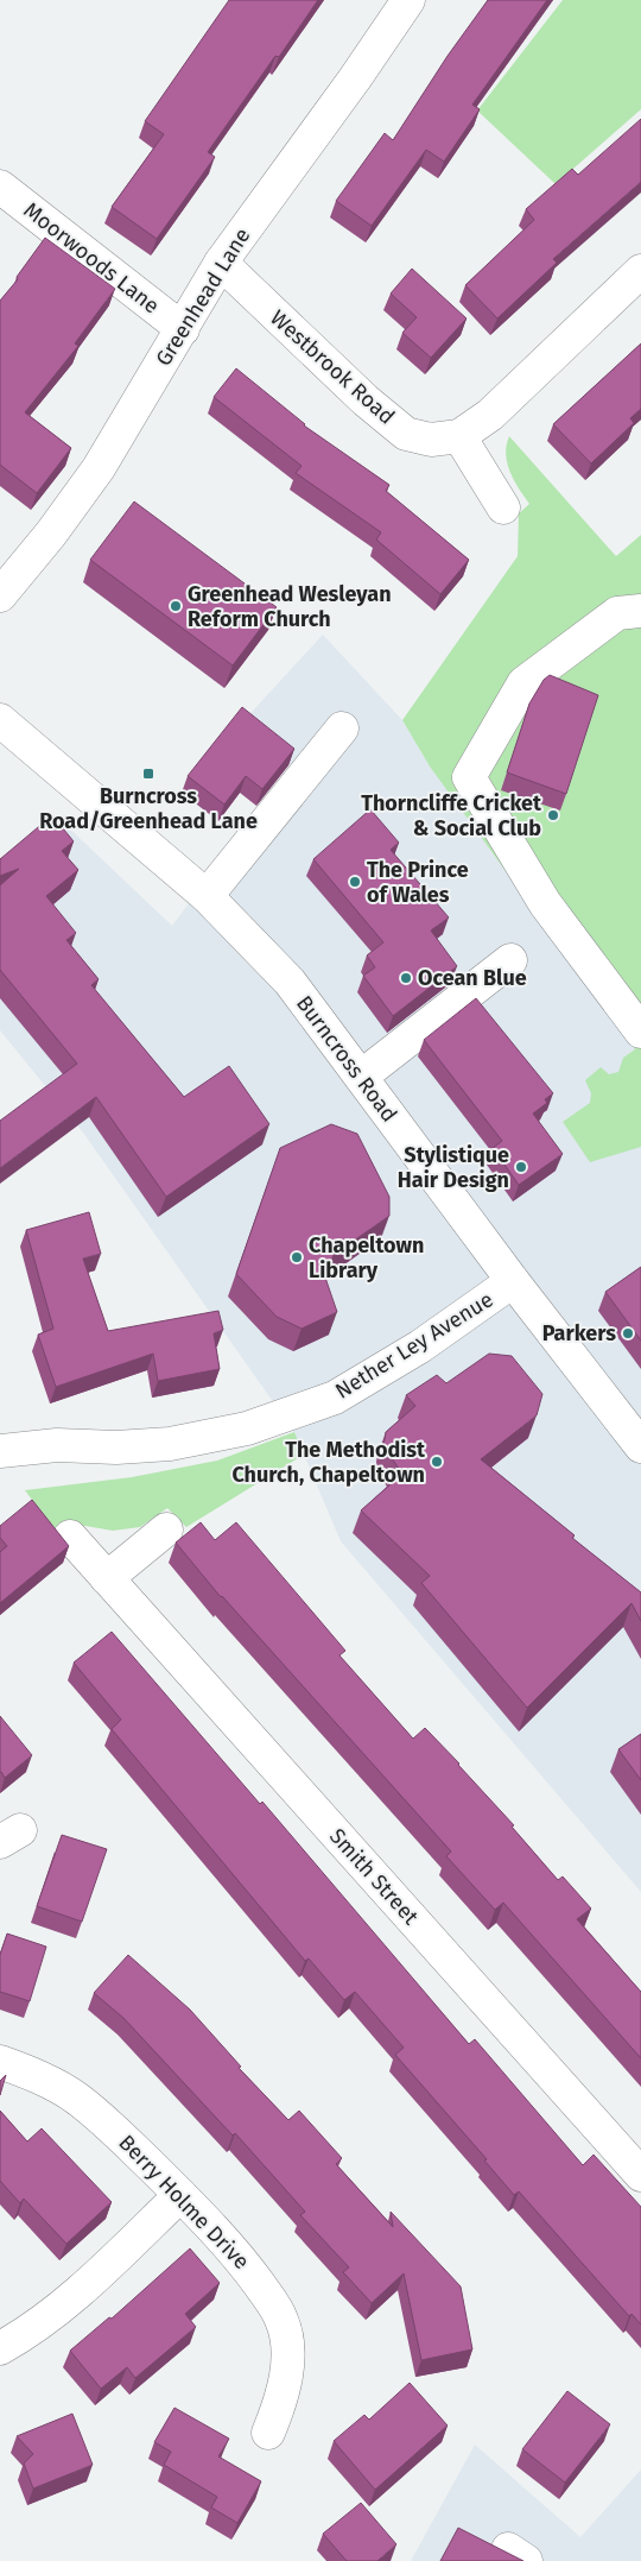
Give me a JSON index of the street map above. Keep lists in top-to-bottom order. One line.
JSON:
{"streets":{"street":["Moorwoods Lane","Greenhead Lane","Westbrook Road","Burncross Road","Nether Ley Avenue","Smith Street","Berry Holme Drive"]},"crossings":[["Moorwoods Lane","Greenhead Lane"],["Greenhead Lane","Westbrook Road"],["Burncross Road","Nether Ley Avenue"]],"places":{"other":["Greenhead Wesleyan Reform Church","Thorncliffe Cricket & Social Club","The Prince of Wales","Ocean Blue","Stylistique Hair Design","Chapeltown Library","Parkers","The Methodist Church, Chapeltown"],"transit":["Burncross Road/Greenhead Lane"]}}
